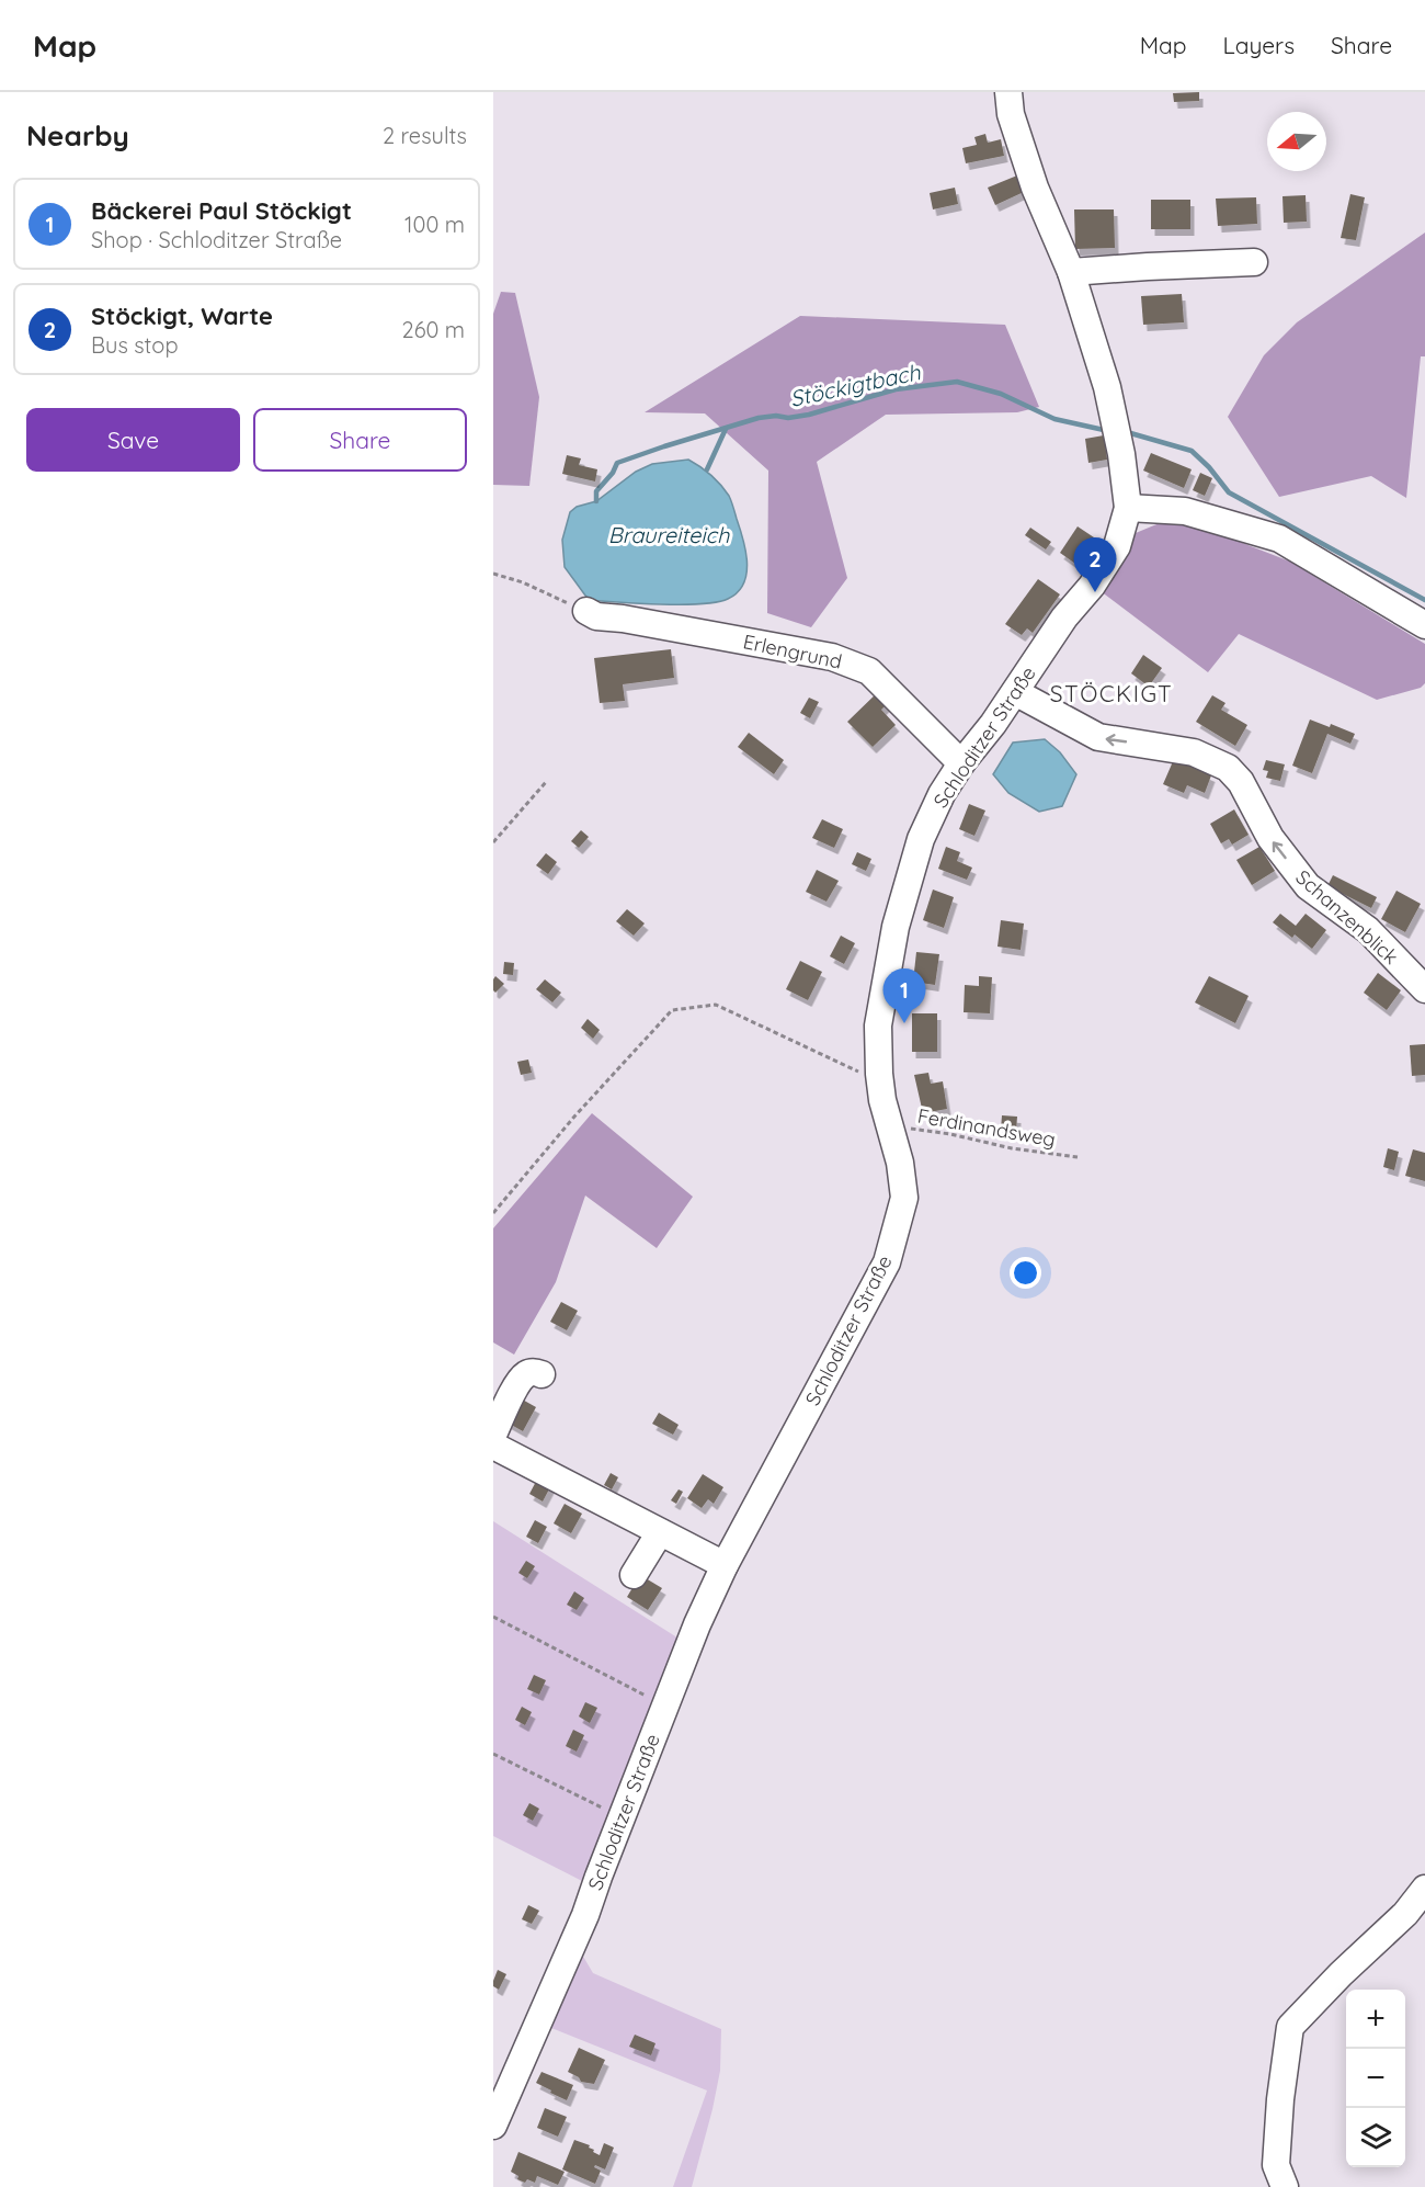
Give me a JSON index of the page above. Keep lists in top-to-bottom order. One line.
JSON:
{"streets":{"street":["Erlengrund","Schloditzer Straße","Schanzenblick"],"path":["Ferdinandsweg"]},"crossings":[["Erlengrund","Schloditzer Straße"],["Schloditzer Straße","Schanzenblick"],["Schloditzer Straße","Ferdinandsweg"]],"districts":["STÖCKIGT"],"water":["Stöckigtbach","Braureiteich"],"north":"left","page":{"header":"Map","nav":["Map","Layers","Share"],"heading":["Nearby","2 results"],"list":[{"mark":"1","name":"Bäckerei Paul Stöckigt","note":"Shop · Schloditzer Straße","value":"100 m"},{"mark":"2","name":"Stöckigt, Warte","note":"Bus stop","value":"260 m"}],"buttons":["Save","Share"],"pins":["2","1"],"map_buttons":["+","−"]}}
